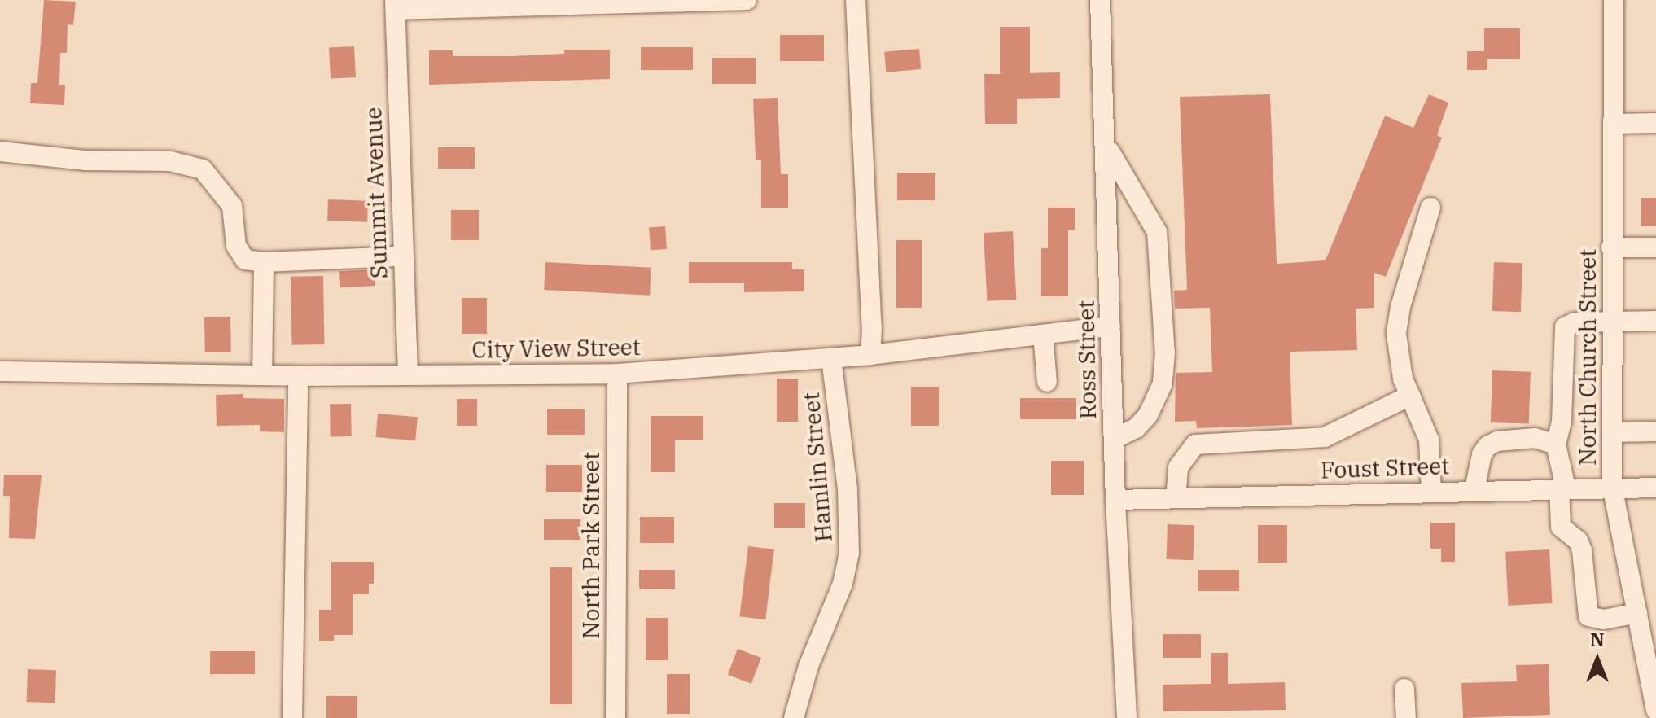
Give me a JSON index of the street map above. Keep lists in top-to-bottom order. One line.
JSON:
{"streets":{"street":["Summit Avenue","City View Street","North Church Street","Ross Street","Hamlin Street","Foust Street","North Park Street"]},"crossings":[["Summit Avenue","City View Street"],["City View Street","Ross Street"],["City View Street","Hamlin Street"],["City View Street","North Park Street"],["North Church Street","Foust Street"],["Ross Street","Foust Street"]],"north":"top"}
